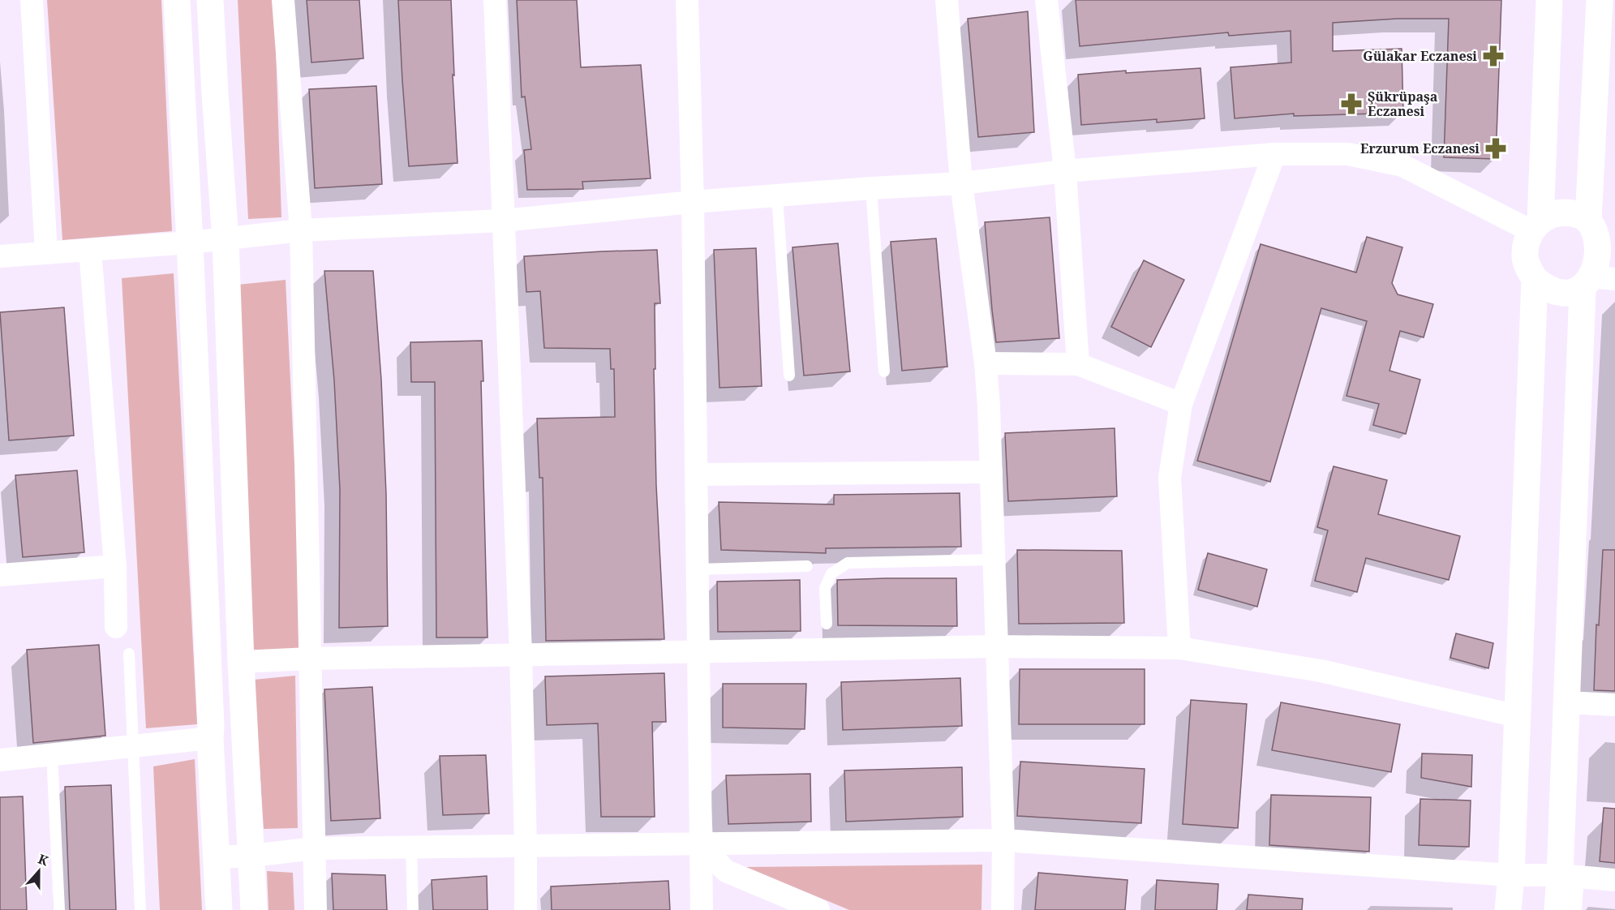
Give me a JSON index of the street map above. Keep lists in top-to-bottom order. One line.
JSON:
{"places":{"pharmacy":["Gülakar Eczanesi","Şükrüpaşa Eczanesi","Erzurum Eczanesi"]},"north":"top"}
